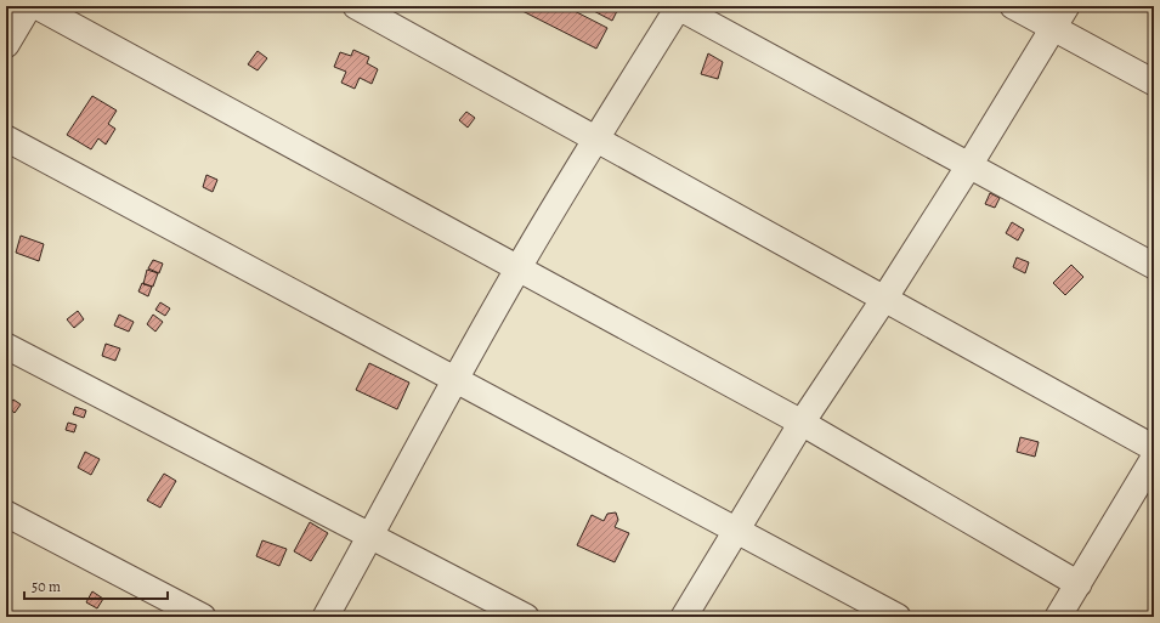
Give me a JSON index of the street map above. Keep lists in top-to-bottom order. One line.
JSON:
{"scale_bar":"50 m"}
